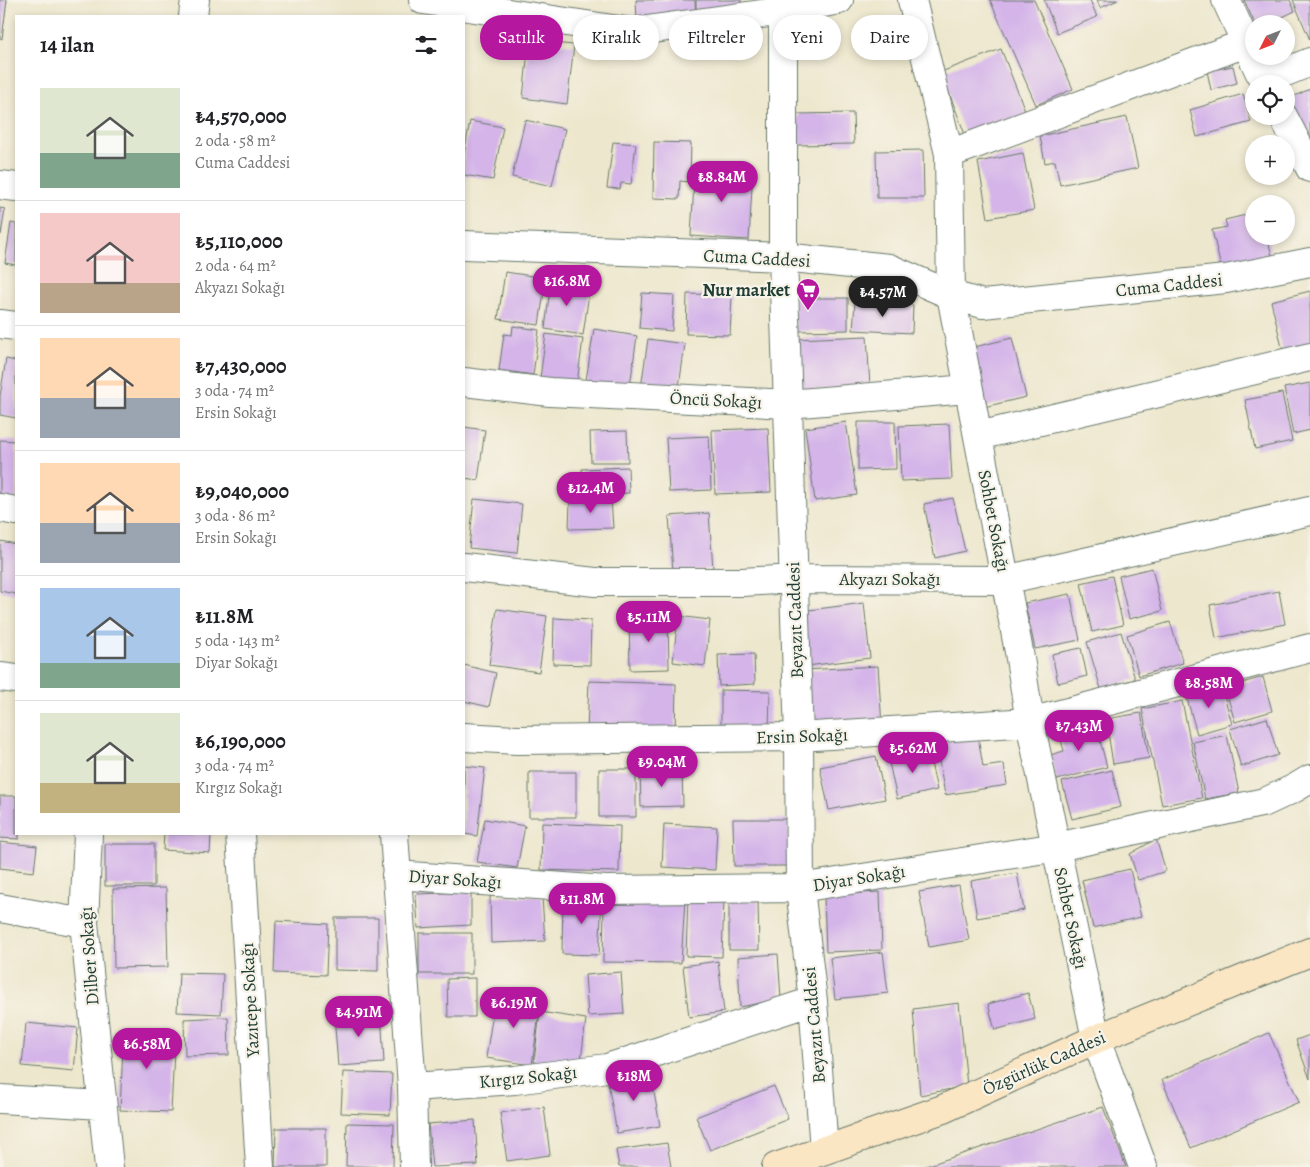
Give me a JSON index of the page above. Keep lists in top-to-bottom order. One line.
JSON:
{"streets":{"street":["Cuma Caddesi","Öncü Sokağı","Sohbet Sokağı","Akyazı Sokağı","Beyazıt Caddesi","Ersin Sokağı","Diyar Sokağı","Dilber Sokağı","Yazıtepe Sokağı","Özgürlük Caddesi","Kırgız Sokağı"]},"crossings":[["Cuma Caddesi","Sohbet Sokağı"],["Cuma Caddesi","Beyazıt Caddesi"],["Öncü Sokağı","Sohbet Sokağı"],["Öncü Sokağı","Beyazıt Caddesi"],["Sohbet Sokağı","Akyazı Sokağı"],["Sohbet Sokağı","Ersin Sokağı"],["Sohbet Sokağı","Diyar Sokağı"],["Sohbet Sokağı","Özgürlük Caddesi"],["Akyazı Sokağı","Beyazıt Caddesi"],["Beyazıt Caddesi","Ersin Sokağı"],["Beyazıt Caddesi","Diyar Sokağı"],["Beyazıt Caddesi","Özgürlük Caddesi"],["Beyazıt Caddesi","Kırgız Sokağı"]],"places":{"supermarket":["Nur market"]},"north":"bottom left","page":{"map_buttons":["+","−"],"chip":["Satılık","Kiralık","Filtreler","Yeni","Daire"],"heading":"14 ilan","list":[{"name":"₺4,570,000","note":"2 oda · 58 m² · Cuma Caddesi"},{"name":"₺5,110,000","note":"2 oda · 64 m² · Akyazı Sokağı"},{"name":"₺7,430,000","note":"3 oda · 74 m² · Ersin Sokağı"},{"name":"₺9,040,000","note":"3 oda · 86 m² · Ersin Sokağı"},{"name":"₺11.8M","note":"5 oda · 143 m² · Diyar Sokağı"},{"name":"₺6,190,000","note":"3 oda · 74 m² · Kırgız Sokağı"}],"price":["₺8.84M","₺16.8M","₺4.57M","₺12.4M","₺5.11M","₺8.58M","₺7.43M","₺5.62M","₺9.04M","₺11.8M","₺6.19M","₺4.91M","₺6.58M","₺18M"]}}
